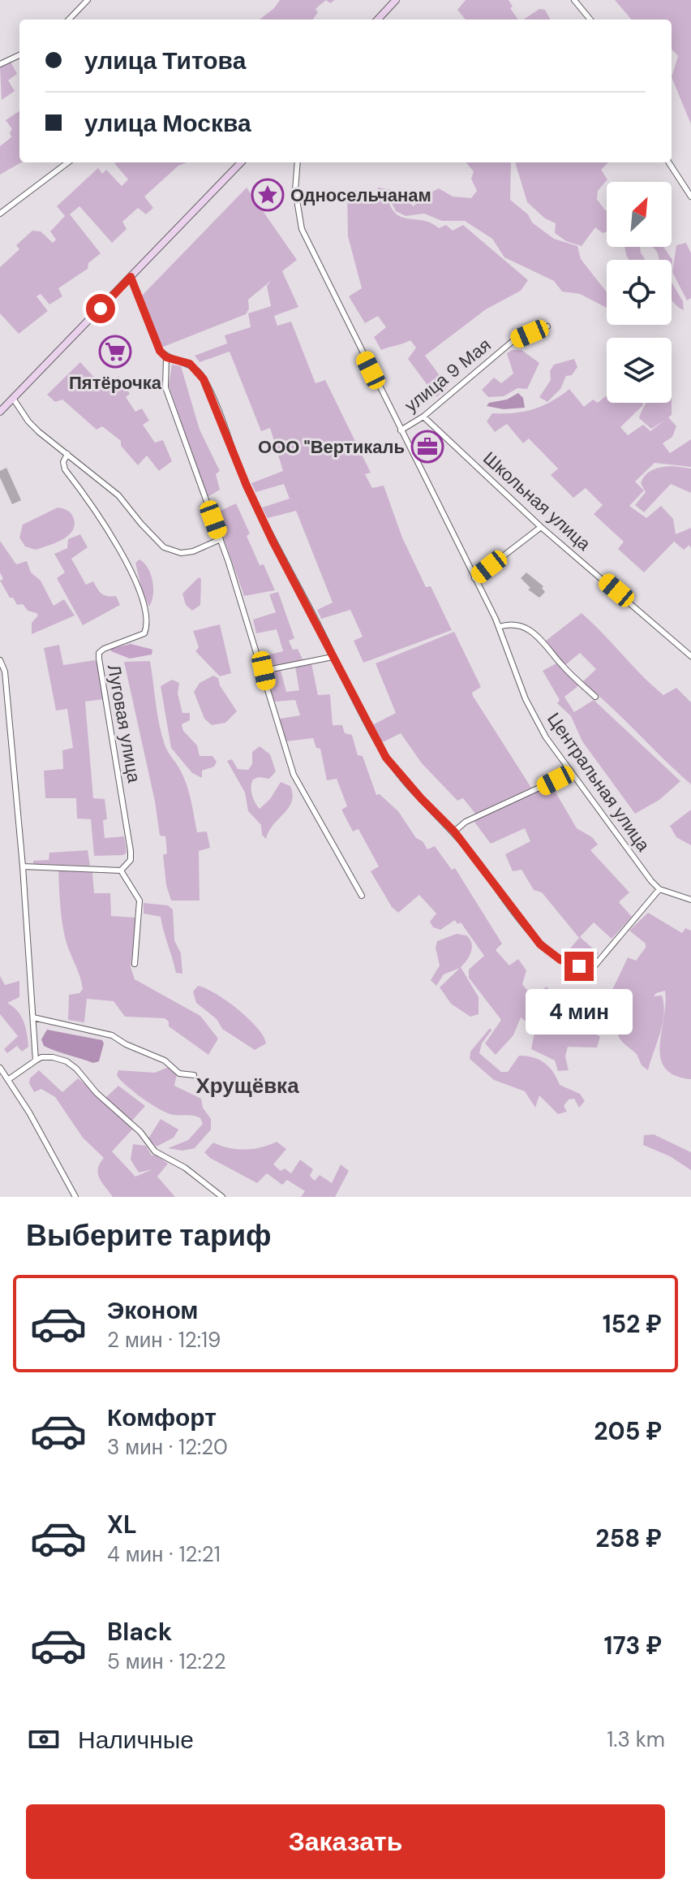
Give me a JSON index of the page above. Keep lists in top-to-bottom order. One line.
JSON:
{"streets":{"street":["улица 9 Мая","Школьная улица","Луговая улица","Центральная улица"]},"crossings":[["улица 9 Мая","Школьная улица"],["улица 9 Мая","Центральная улица"]],"districts":["Хрущёвка"],"places":{"place":["Односельчанам"],"supermarket":["Пятёрочка"],"office":["ООО \"Вертикаль"]},"north":"top right","page":{"banner":["улица Титова","улица Москва"],"bubble":"4 мин","heading":"Выберите тариф","list":[{"name":"Эконом","note":"2 мин · 12:19","value":"152 ₽"},{"name":"Комфорт","note":"3 мин · 12:20","value":"205 ₽"},{"name":"XL","note":"4 мин · 12:21","value":"258 ₽"},{"name":"Black","note":"5 мин · 12:22","value":"173 ₽"}],"pay":["Наличные","1.3 km"],"buttons":"Заказать"}}
